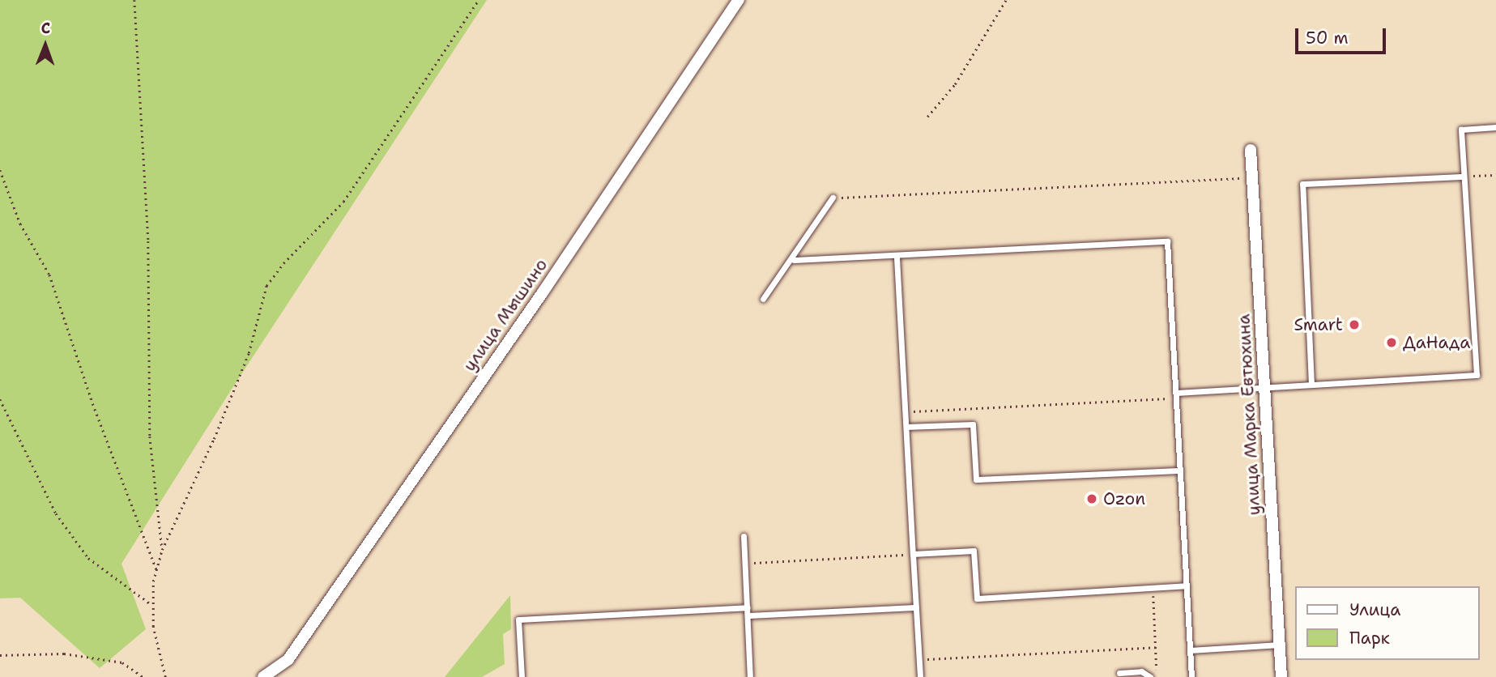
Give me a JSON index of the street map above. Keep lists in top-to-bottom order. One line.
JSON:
{"streets":{"street":["улица Мышино","улица Марка Евтюхина"]},"places":["Smart","ДаНада","Ozon"],"legend":["Улица","Парк"],"scale_bar":"50 m","north":"top"}
